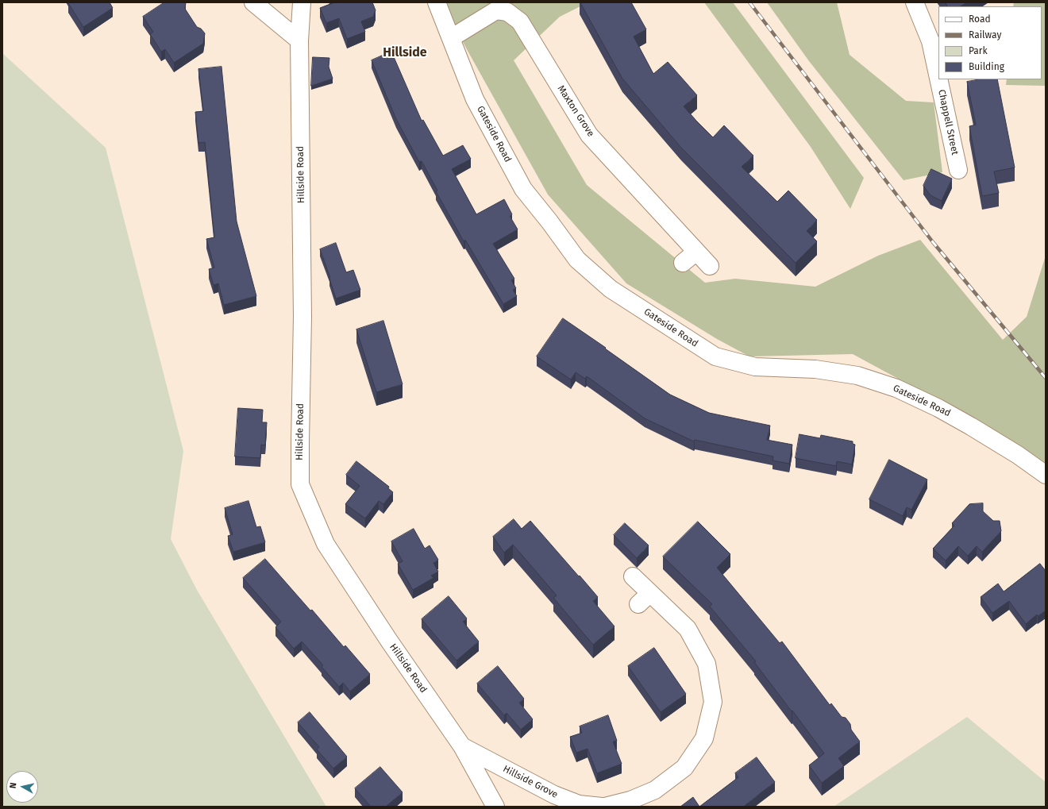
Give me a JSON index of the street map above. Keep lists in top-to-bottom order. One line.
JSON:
{"streets":{"street":["Maxton Grove","Chappell Street","Gateside Road","Hillside Road","Hillside Grove"]},"crossings":[["Maxton Grove","Gateside Road"],["Hillside Road","Hillside Grove"]],"districts":["Hillside"],"legend":["Road","Railway","Park","Building"],"north":"left"}
